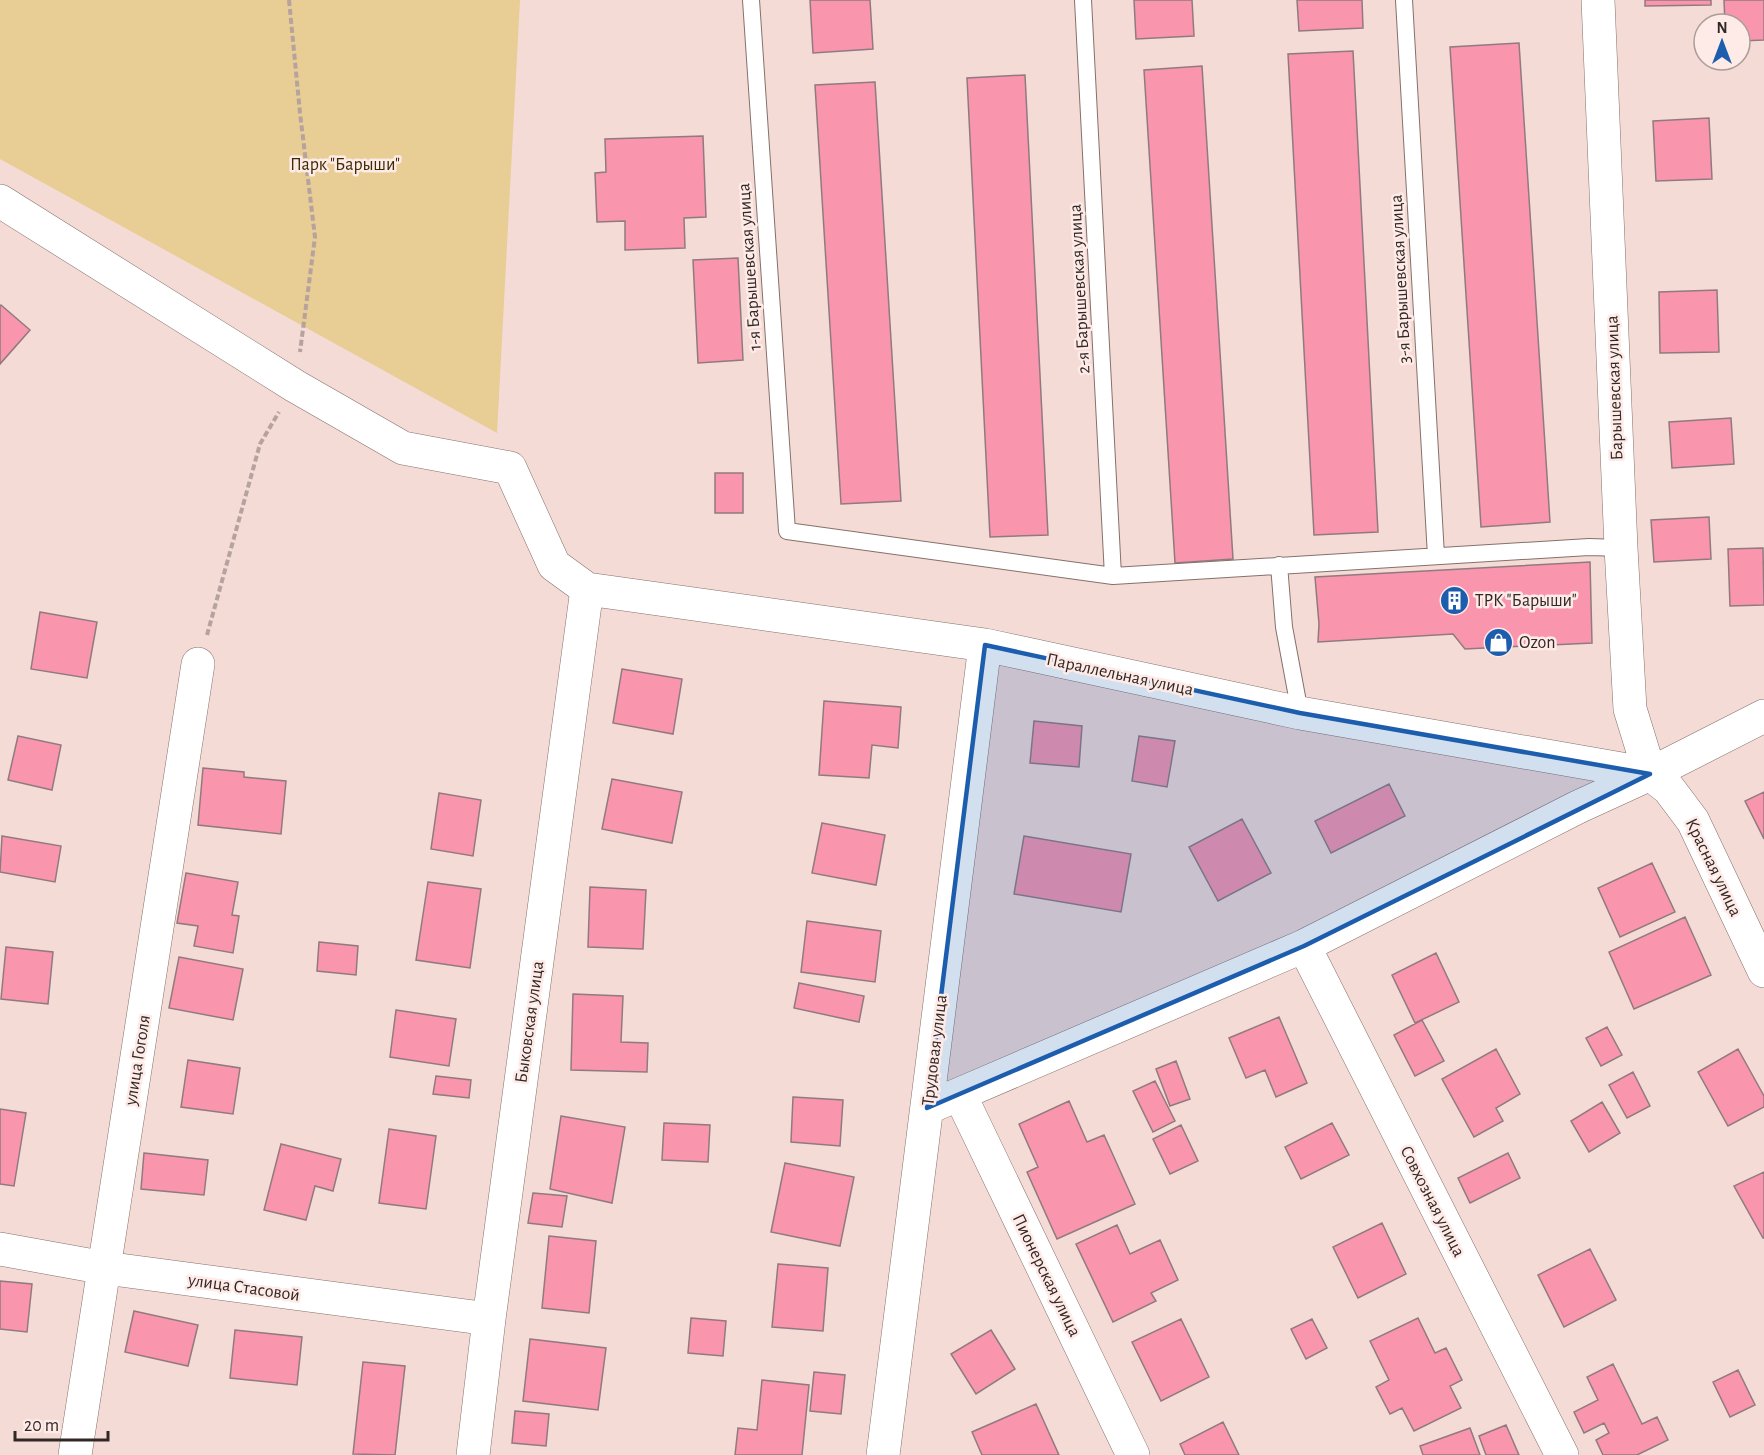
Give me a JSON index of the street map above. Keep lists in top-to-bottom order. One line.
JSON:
{"streets":{"street":["Барышевская улица","Параллельная улица","Красная улица","Быковская улица","Трудовая улица","улица Гоголя","Совхозная улица","Пионерская улица","улица Стасовой"],"lane":["1-я Барышевская улица","3-я Барышевская улица","2-я Барышевская улица"]},"crossings":[["1-я Барышевская улица","2-я Барышевская улица"],["Барышевская улица","Параллельная улица"],["Барышевская улица","Красная улица"],["Параллельная улица","Красная улица"],["Параллельная улица","Быковская улица"],["Параллельная улица","Трудовая улица"],["Быковская улица","улица Стасовой"],["улица Гоголя","улица Стасовой"]],"parks":["Парк \"Барыши\""],"places":{"building":["ТРК \"Барыши\""],"shop":["Ozon"]},"scale_bar":"20 m","north":"top"}
